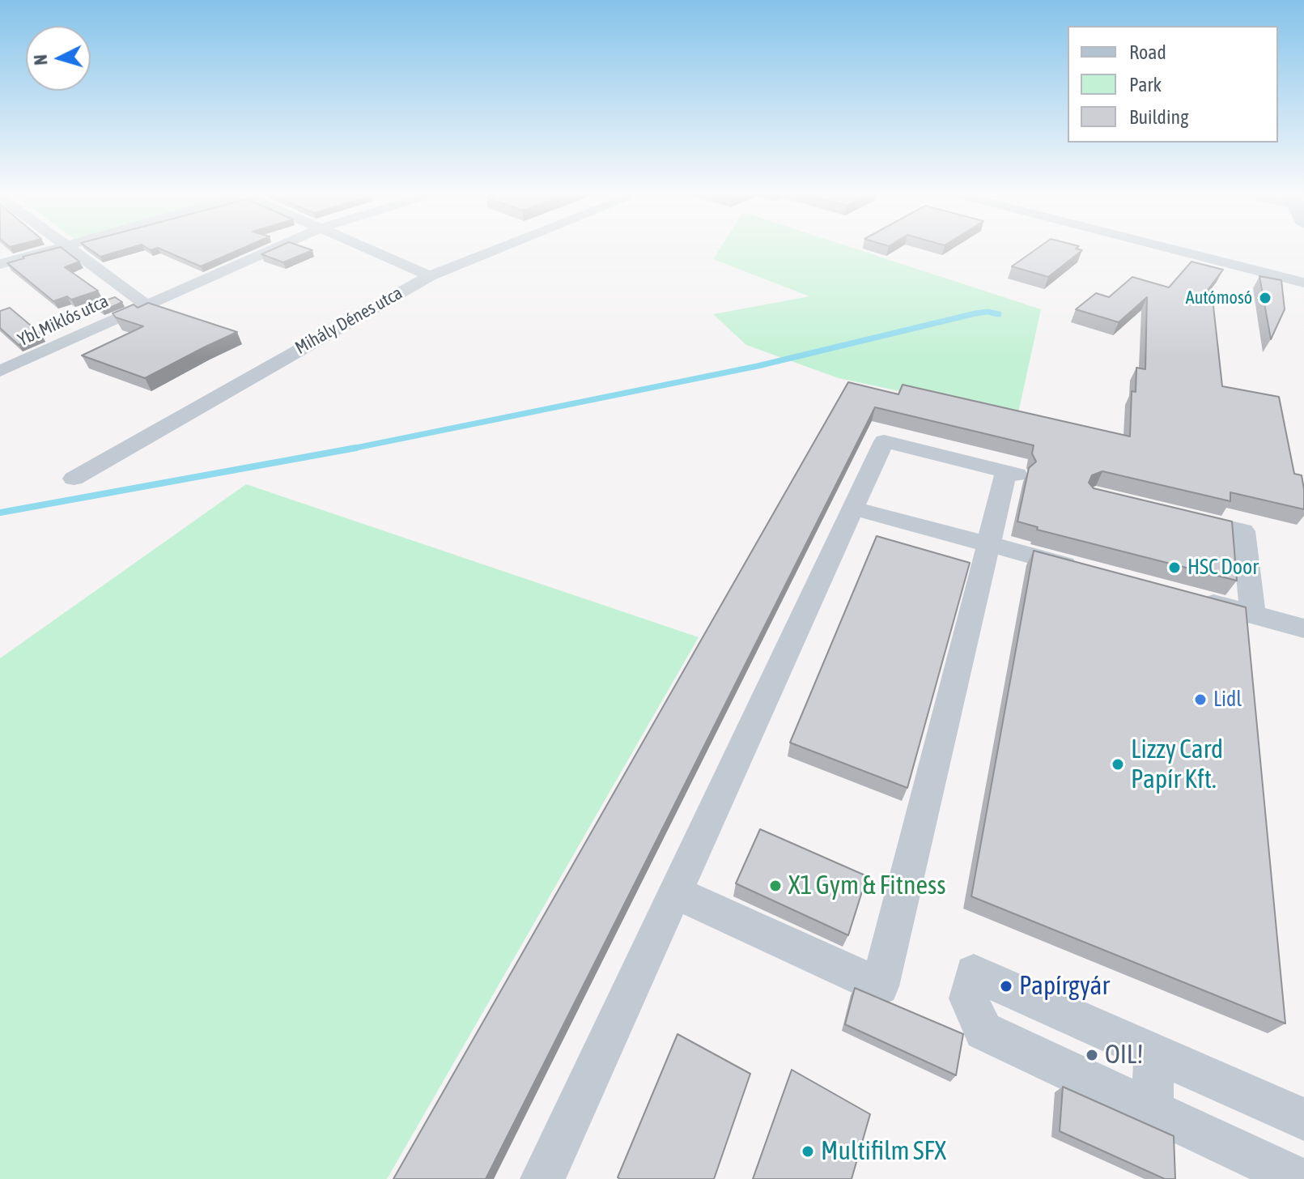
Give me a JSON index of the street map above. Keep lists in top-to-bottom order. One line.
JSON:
{"streets":{"street":["Ybl Miklós utca","Mihály Dénes utca"]},"places":["Autómosó","HSC Door","Lidl","Lizzy Card Papír Kft.","X1 Gym & Fitness","Papírgyár","OIL!","Multifilm SFX"],"legend":["Road","Park","Building"],"north":"left"}
